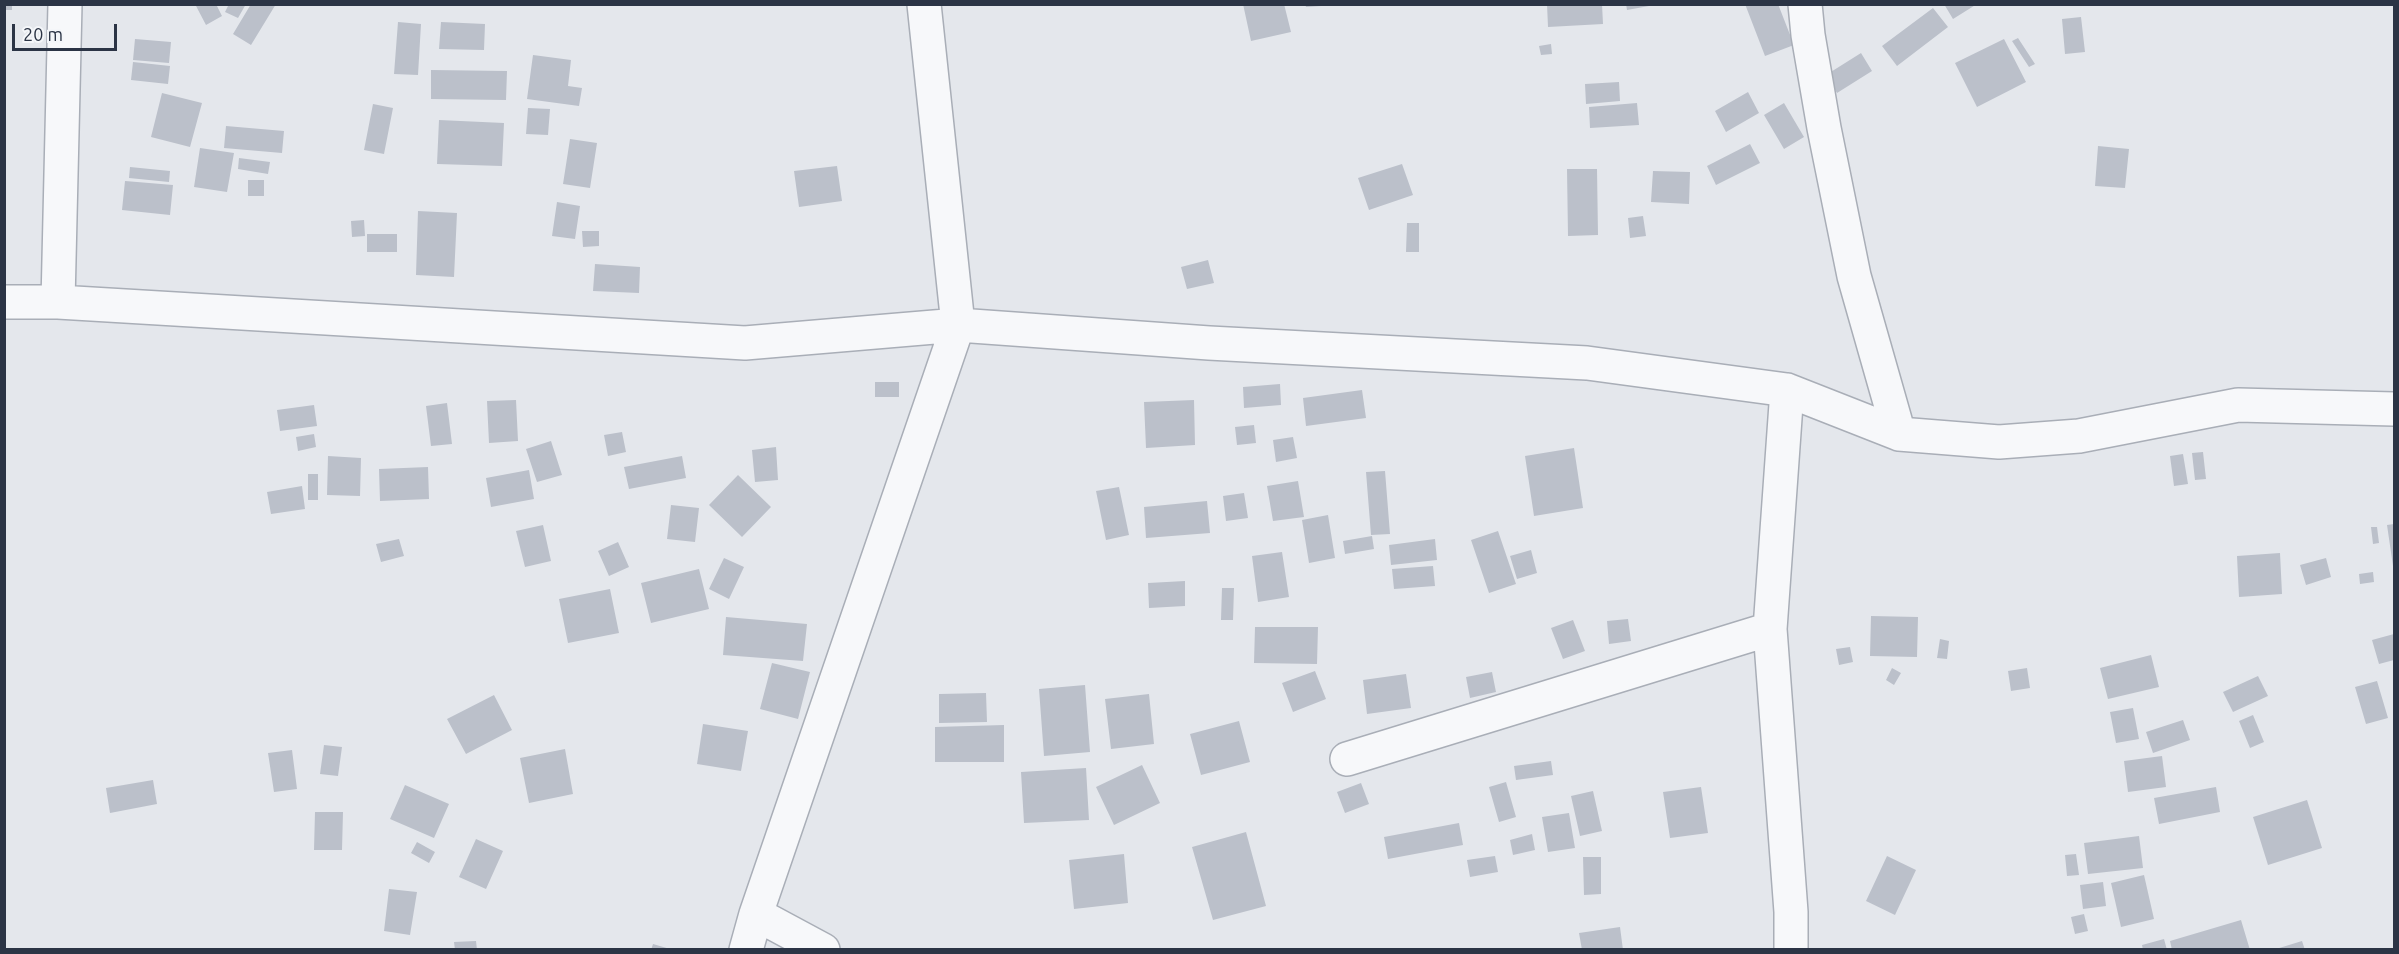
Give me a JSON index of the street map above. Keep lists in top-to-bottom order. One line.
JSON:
{"scale_bar":"20 m"}
